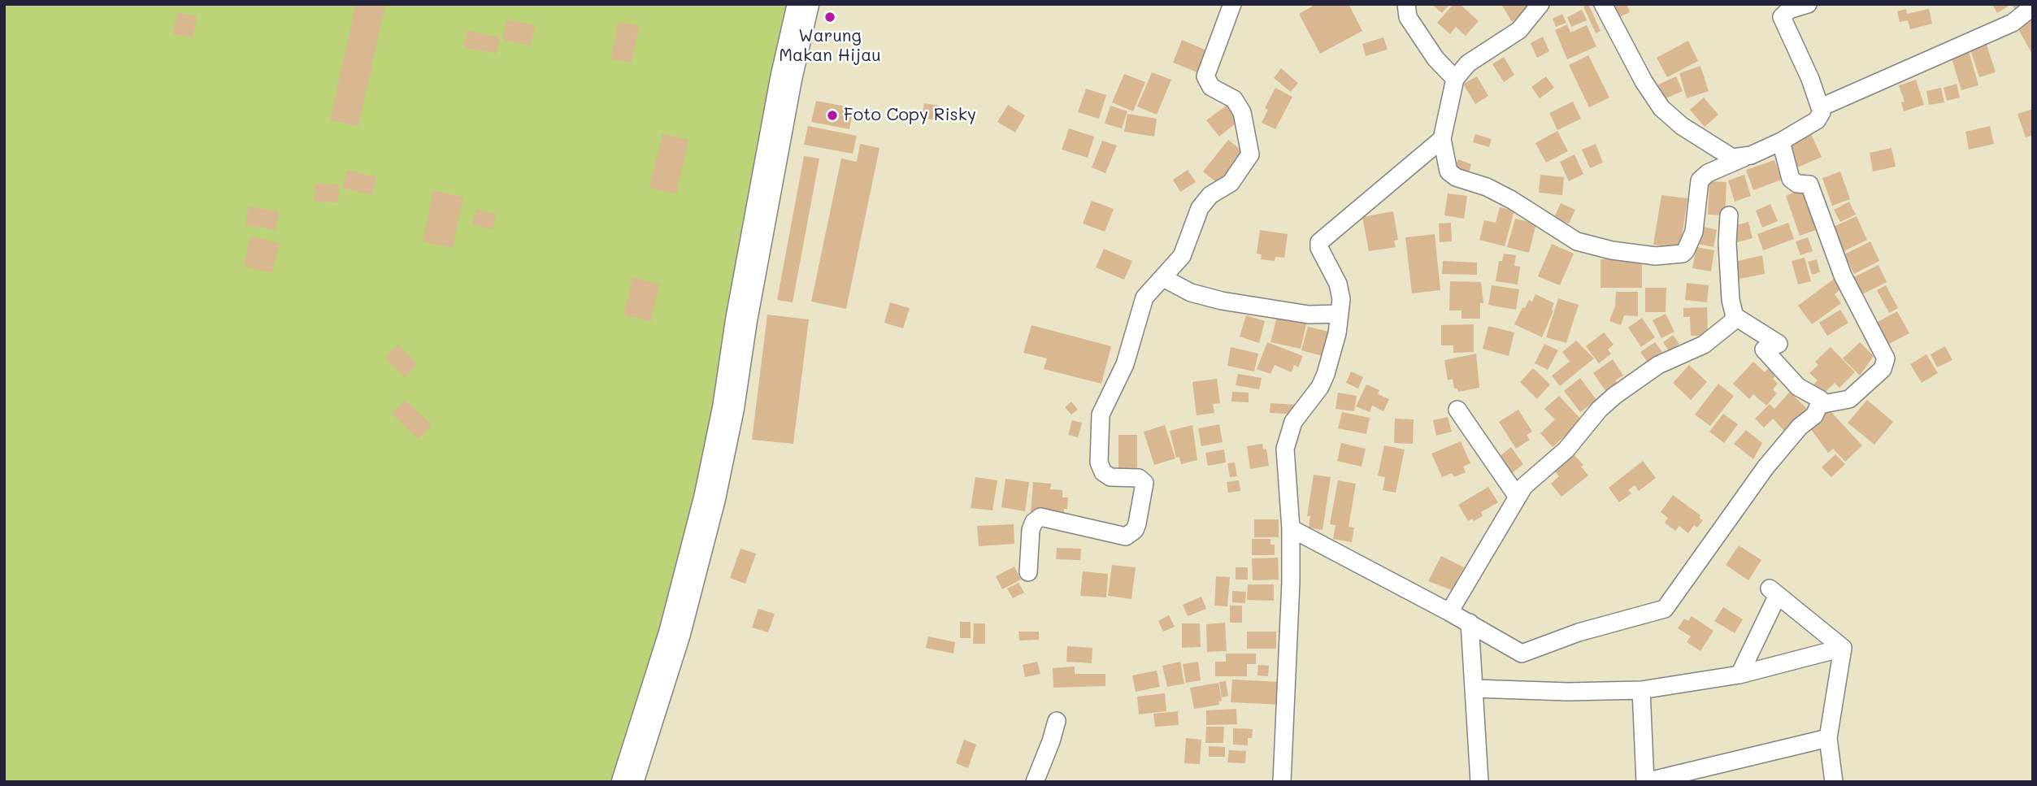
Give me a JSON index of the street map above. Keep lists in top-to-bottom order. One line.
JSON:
{"places":["Warung Makan Hijau","Foto Copy Risky"]}
